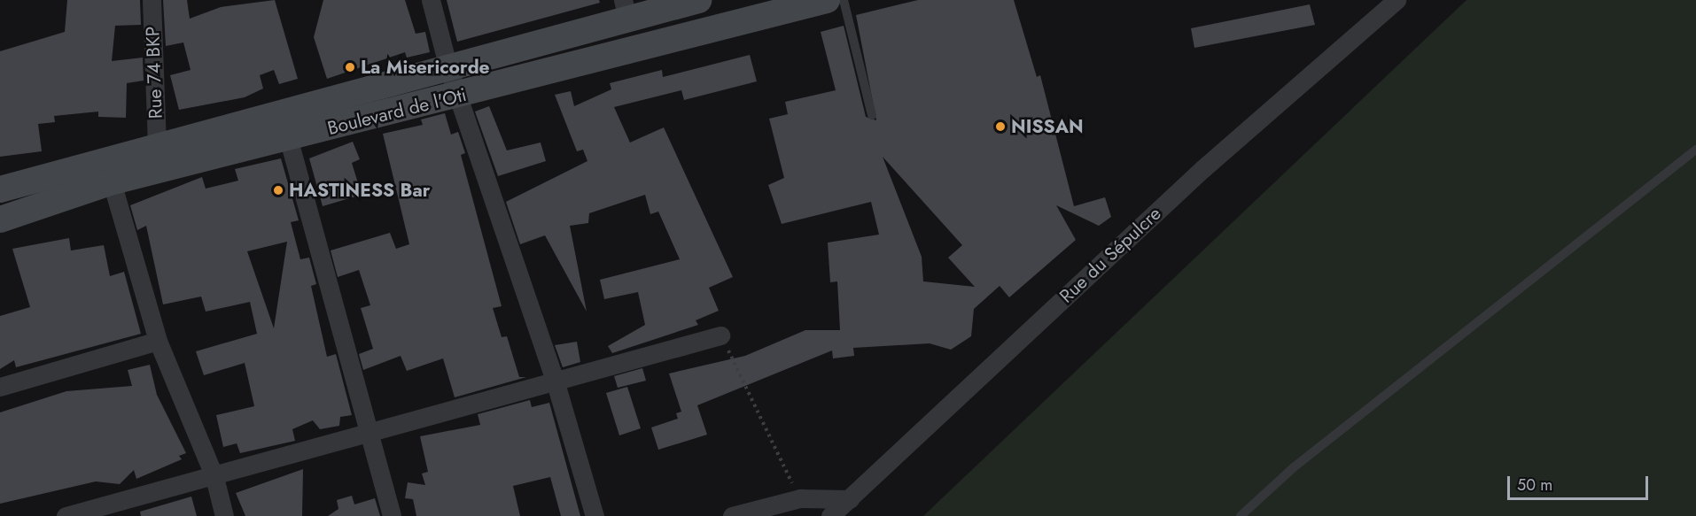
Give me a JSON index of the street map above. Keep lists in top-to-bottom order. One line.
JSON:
{"streets":{"main road":["Boulevard de l'Oti"],"street":["Rue 74 BKP","Rue du Sépulcre"]},"crossings":[["Rue 74 BKP","Boulevard de l'Oti"]],"places":["La Misericorde","NISSAN","HASTINESS Bar"],"scale_bar":"50 m"}
